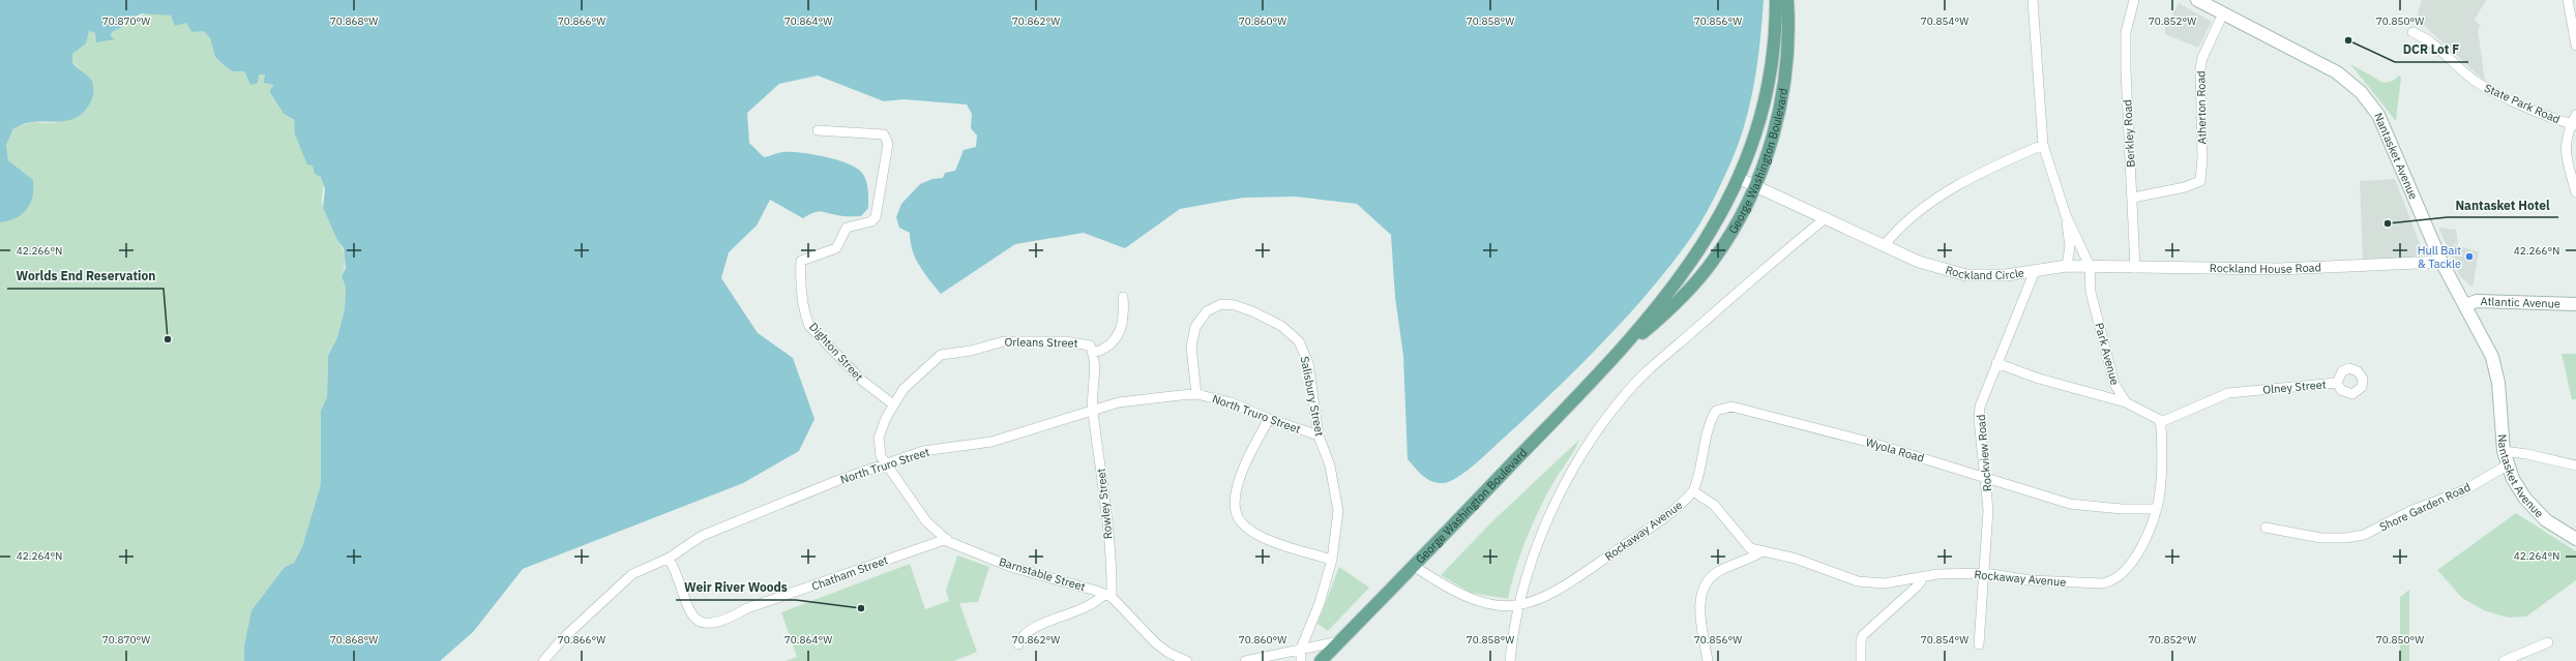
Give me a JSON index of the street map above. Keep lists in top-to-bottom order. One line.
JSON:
{"streets":{"main road":["Nantasket Avenue","George Washington Boulevard","Atlantic Avenue"],"street":["State Park Road","Atherton Road","Berkley Road","Rockland House Road","Rockland Circle","Orleans Street","Dighton Street","Park Avenue","Olney Street","Salisbury Street","North Truro Street","Wyola Road","Rockview Road","Rowley Street","Shore Garden Road","Rockaway Avenue","Chatham Street","Barnstable Street"]},"crossings":[["Atherton Road","Berkley Road"],["Atherton Road","Nantasket Avenue"],["Berkley Road","Rockland House Road"],["Nantasket Avenue","Rockland House Road"],["Nantasket Avenue","Atlantic Avenue"],["Nantasket Avenue","Shore Garden Road"],["George Washington Boulevard","Rockland Circle"],["George Washington Boulevard","Rockaway Avenue"],["Rockland House Road","Rockland Circle"],["Rockland House Road","Park Avenue"],["Rockland Circle","Park Avenue"],["Rockland Circle","Rockview Road"],["Orleans Street","Dighton Street"],["Orleans Street","North Truro Street"],["Orleans Street","Rowley Street"],["Orleans Street","Barnstable Street"],["Park Avenue","Olney Street"],["Salisbury Street","North Truro Street"],["North Truro Street","Rowley Street"],["North Truro Street","Chatham Street"],["North Truro Street","Barnstable Street"],["Wyola Road","Rockview Road"],["Wyola Road","Rockaway Avenue"],["Rockview Road","Rockaway Avenue"],["Rowley Street","Barnstable Street"],["Chatham Street","Barnstable Street"]],"places":["DCR Lot F","Nantasket Hotel","Hull Bait & Tackle","Worlds End Reservation","Weir River Woods"],"coordinates":["70.870°W","70.868°W","70.866°W","70.864°W","70.862°W","70.860°W","70.858°W","70.856°W","70.854°W","70.852°W","70.850°W","42.266°N","42.264°N"]}
